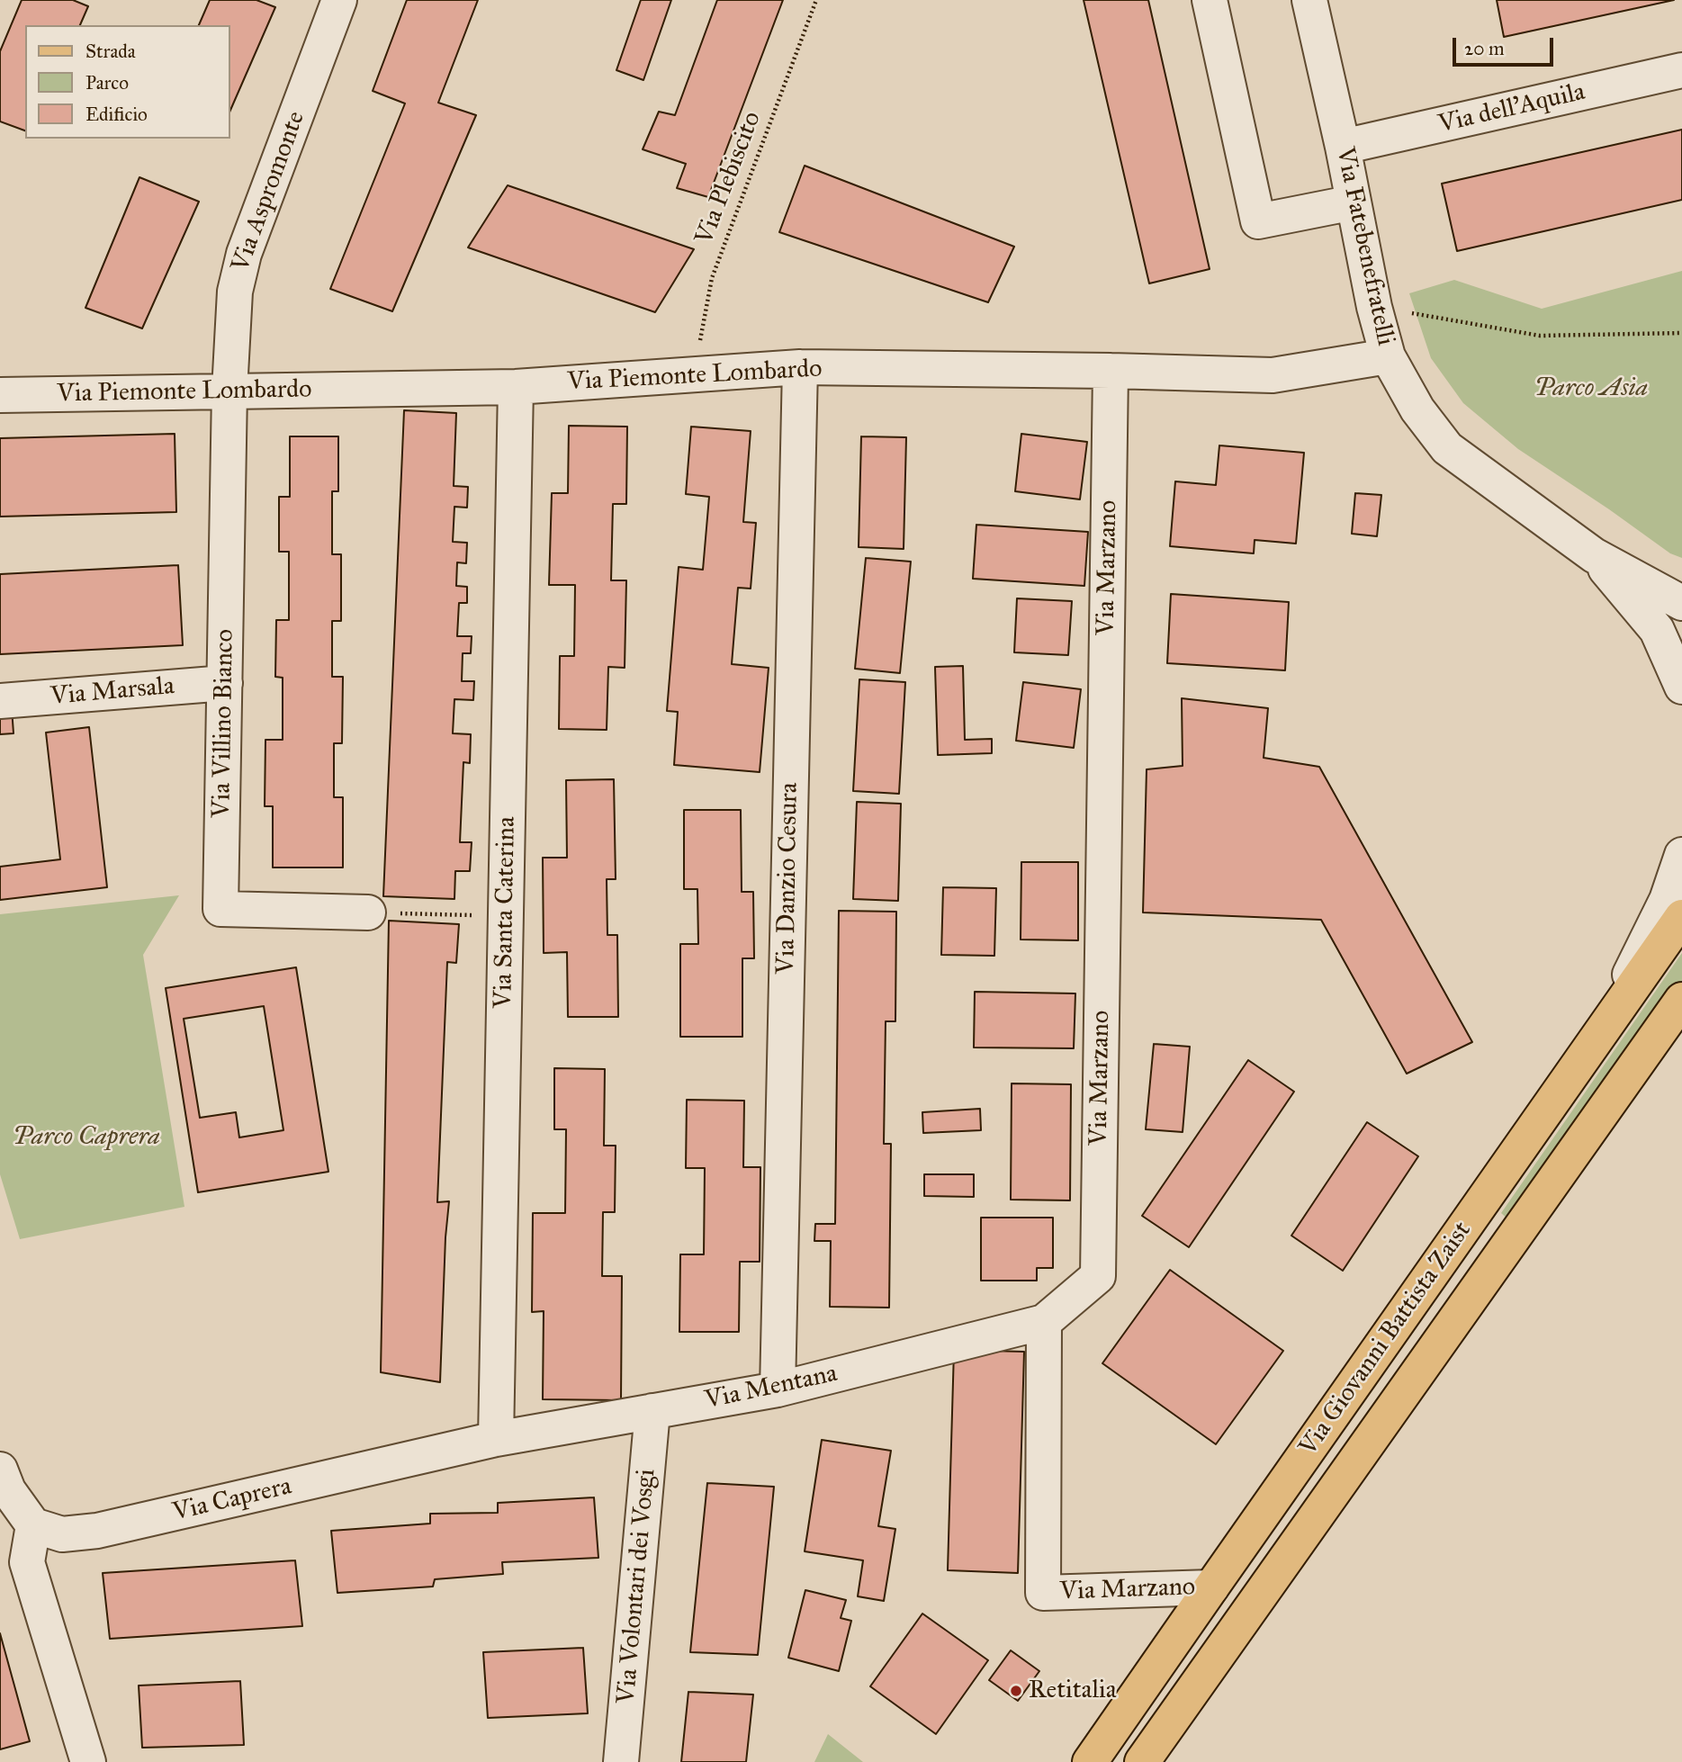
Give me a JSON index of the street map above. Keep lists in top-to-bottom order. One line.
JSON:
{"streets":{"main road":["Via Giovanni Battista Zaist"],"street":["Via dell'Aquila","Via Aspromonte","Via Fatebenefratelli","Via Piemonte Lombardo","Via Marzano","Via Marsala","Via Villino Bianco","Via Danzio Cesura","Via Santa Caterina","Via Mentana","Via Caprera","Via Volontari dei Vosgi"],"path":["Via Plebiscito"]},"crossings":[["Via dell'Aquila","Via Fatebenefratelli"],["Via Plebiscito","Via Piemonte Lombardo"],["Via Aspromonte","Via Piemonte Lombardo"],["Via Aspromonte","Via Villino Bianco"],["Via Fatebenefratelli","Via Piemonte Lombardo"],["Via Piemonte Lombardo","Via Marzano"],["Via Piemonte Lombardo","Via Villino Bianco"],["Via Piemonte Lombardo","Via Danzio Cesura"],["Via Piemonte Lombardo","Via Santa Caterina"],["Via Marzano","Via Giovanni Battista Zaist"],["Via Marzano","Via Mentana"],["Via Marsala","Via Villino Bianco"],["Via Danzio Cesura","Via Mentana"],["Via Santa Caterina","Via Mentana"],["Via Santa Caterina","Via Caprera"],["Via Mentana","Via Caprera"],["Via Mentana","Via Volontari dei Vosgi"]],"parks":["Parco Asia","Parco Caprera"],"places":["Retitalia"],"legend":["Strada","Parco","Edificio"],"scale_bar":"20 m"}
